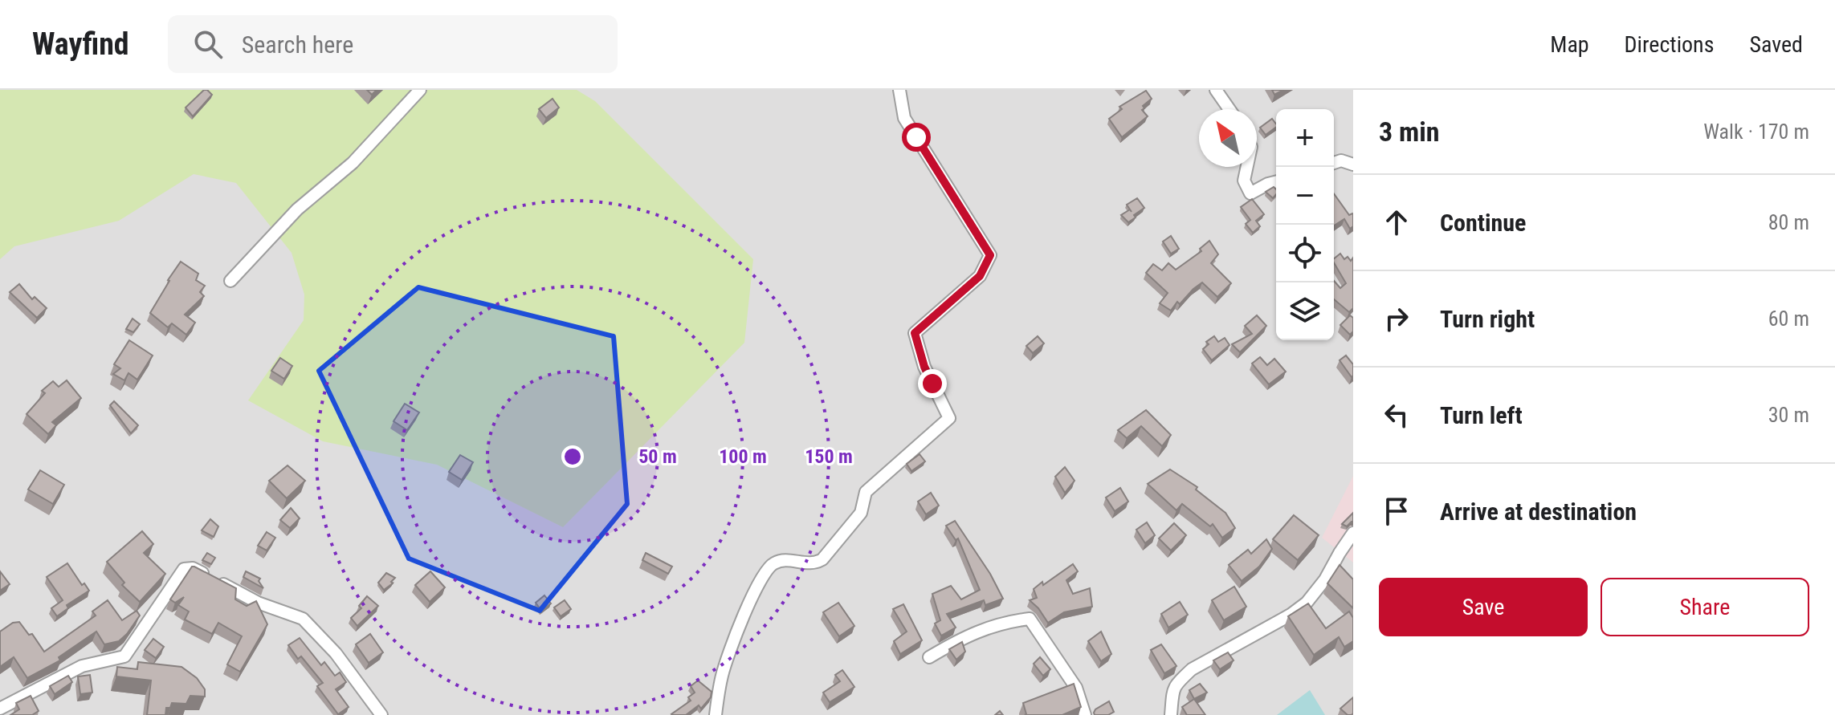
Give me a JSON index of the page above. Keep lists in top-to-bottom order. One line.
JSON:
{"north":"top left","page":{"header":"Wayfind","search":"Search here","nav":["Map","Directions","Saved"],"heading":["3 min","Walk · 170 m"],"map_buttons":["+","−"],"list":[["Continue","80 m"],["Turn right","60 m"],["Turn left","30 m"],"Arrive at destination"],"buttons":["Save","Share"]},"rings":["50 m","100 m","150 m"]}
